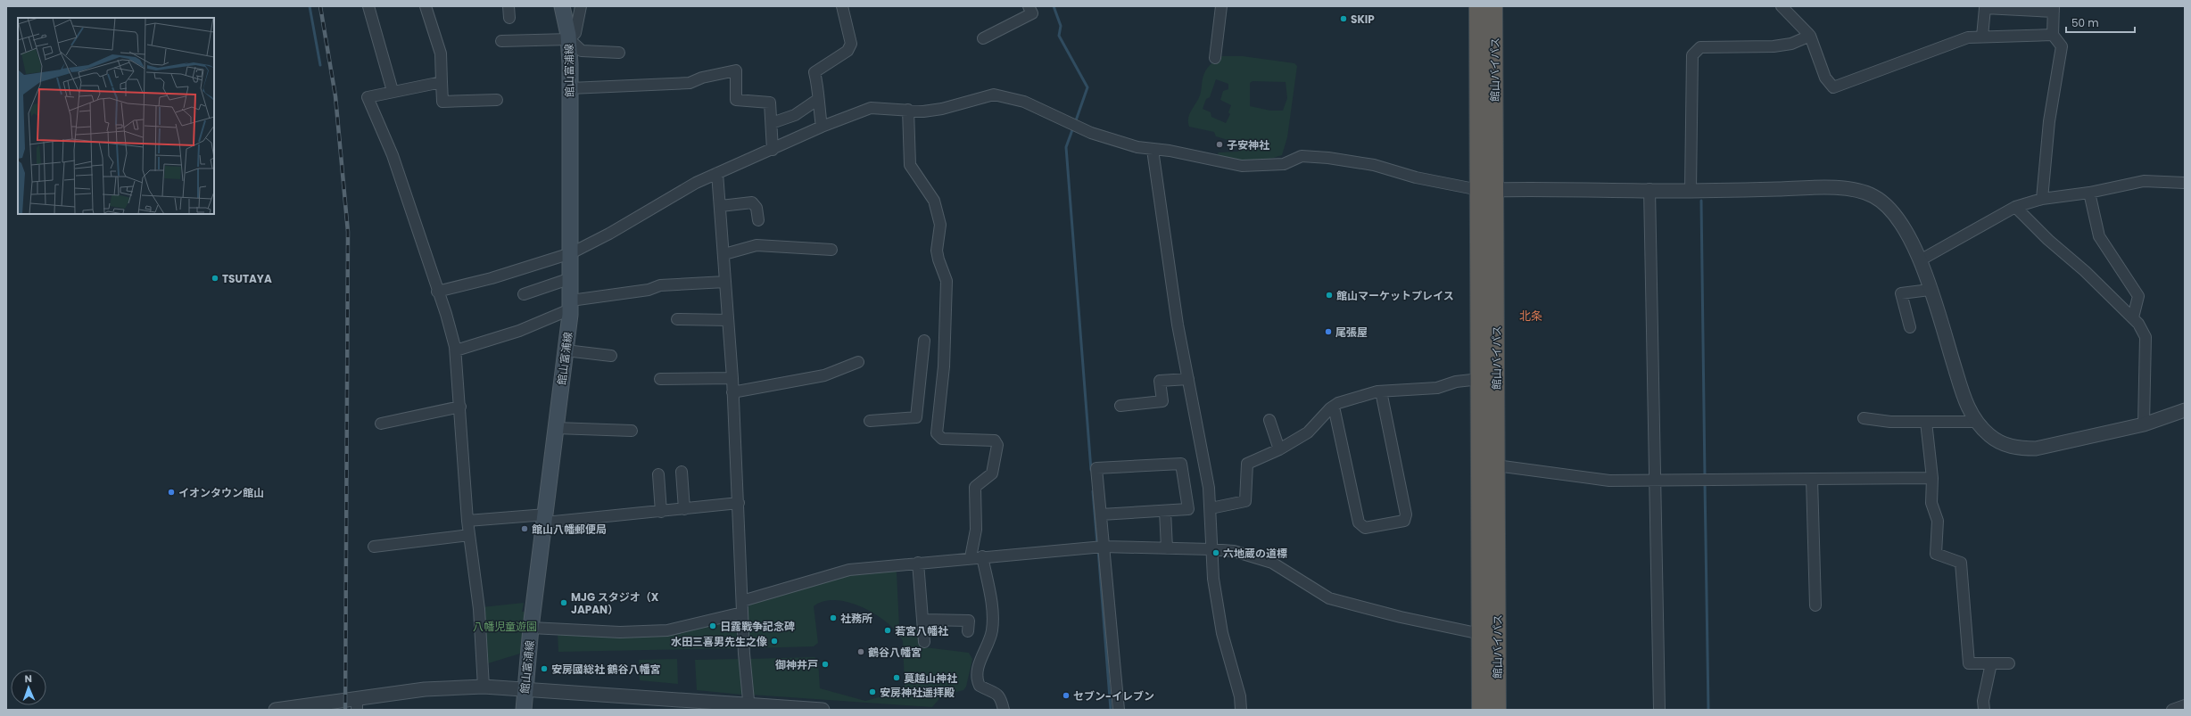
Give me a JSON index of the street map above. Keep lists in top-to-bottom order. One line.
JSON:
{"streets":{"highway":["館山バイパス"],"main road":["館山富浦線"]},"districts":["北条"],"parks":["八幡児童遊園"],"places":["SKIP","子安神社","TSUTAYA","館山マーケットプレイス","尾張屋","イオンタウン館山","館山八幡郵便局","六地蔵の道標","MJG スタジオ（X JAPAN）","社務所","日露戰争記念碑","若宮八幡社","水田三喜男先生之像","鶴谷八幡宮","御神井戸","安房國総社 鶴谷八幡宮","莫越山神社","安房神社遥拝殿","セブン-イレブン"],"scale_bar":"50 m","north":"top"}
